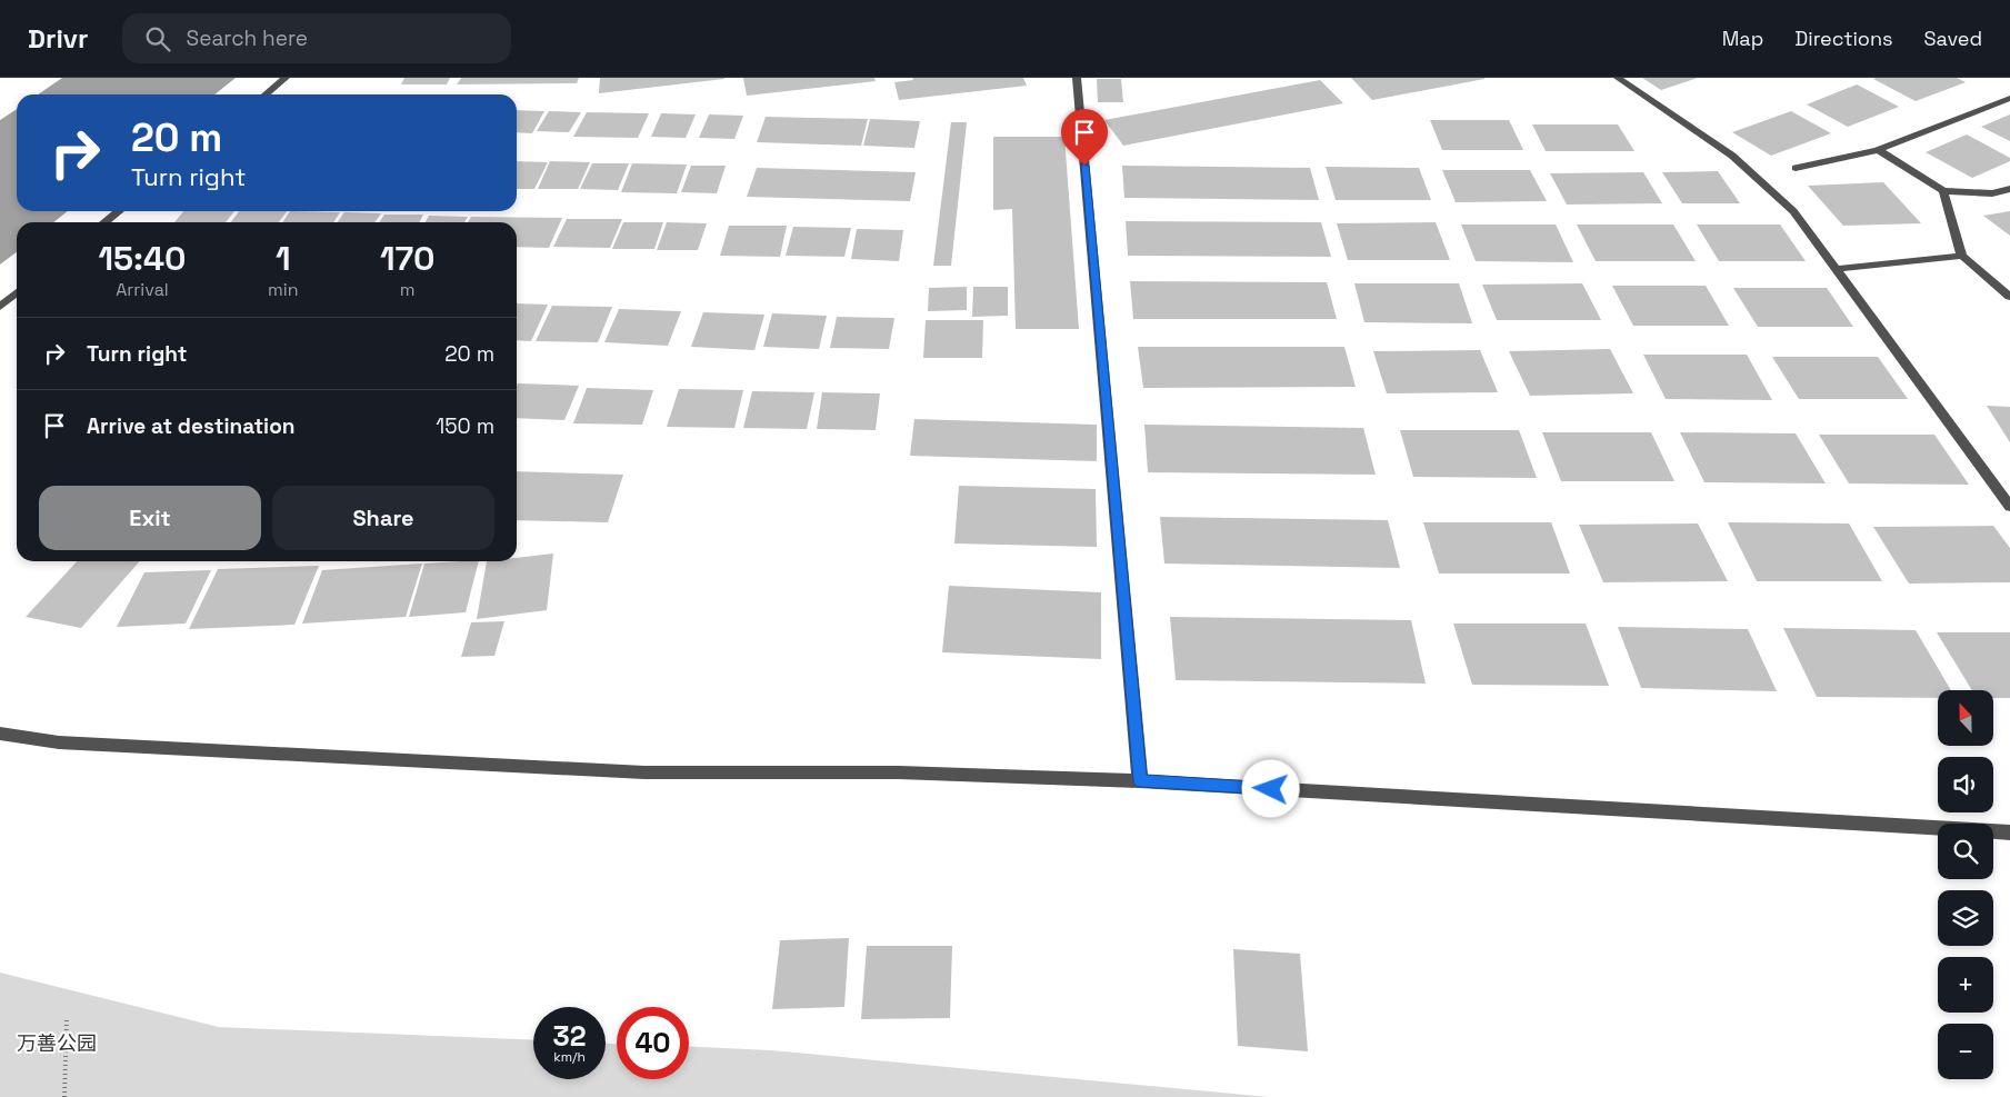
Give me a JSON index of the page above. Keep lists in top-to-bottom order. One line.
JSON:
{"parks":["万善公园"],"north":"top","page":{"header":"Drivr","search":"Search here","nav":["Map","Directions","Saved"],"turn":["20 m","Turn right"],"eta":["15:40","Arrival","1","min","170","m"],"list":[{"name":"Turn right","value":"20 m"},{"name":"Arrive at destination","value":"150 m"}],"buttons":["Exit","Share"],"map_buttons":["+","−"],"speed":"32 km/h","limit":"40"}}
